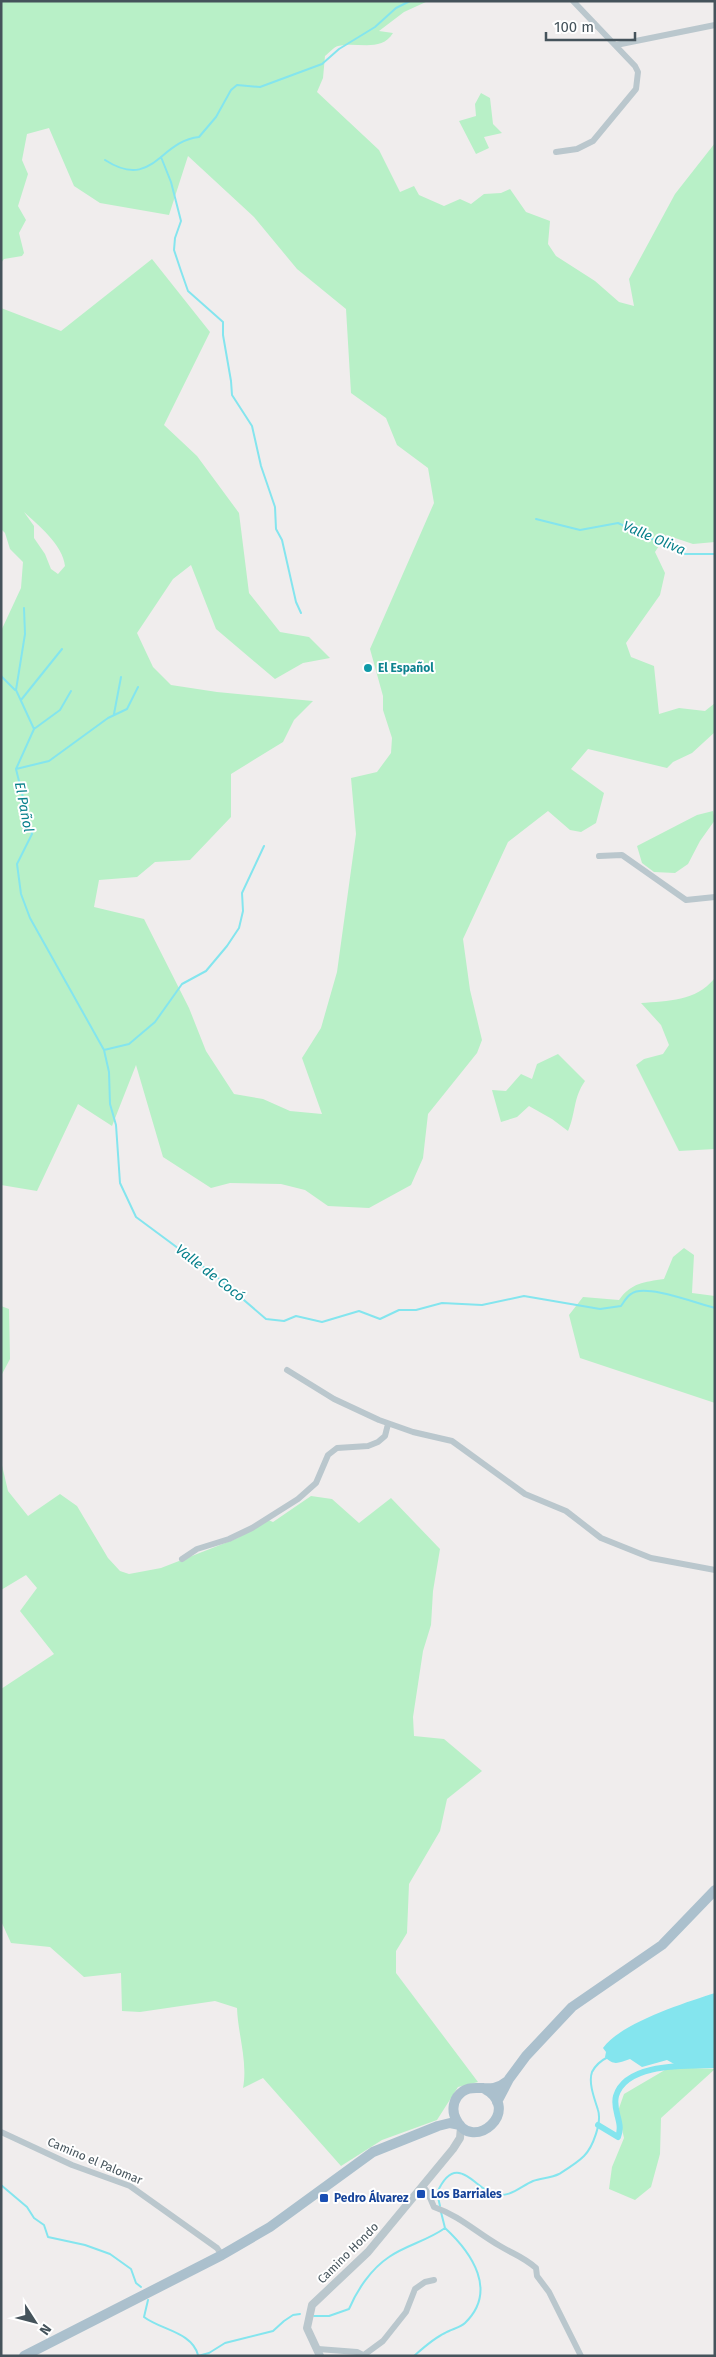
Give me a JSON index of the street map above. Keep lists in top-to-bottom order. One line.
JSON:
{"streets":{"street":["Camino el Palomar","Camino Hondo"]},"water":["Valle Oliva","El Pañol","Valle de Cocó"],"places":{"other":["El Español"],"transit":["Los Barriales","Pedro Álvarez"]},"scale_bar":"100 m","north":"bottom right"}
